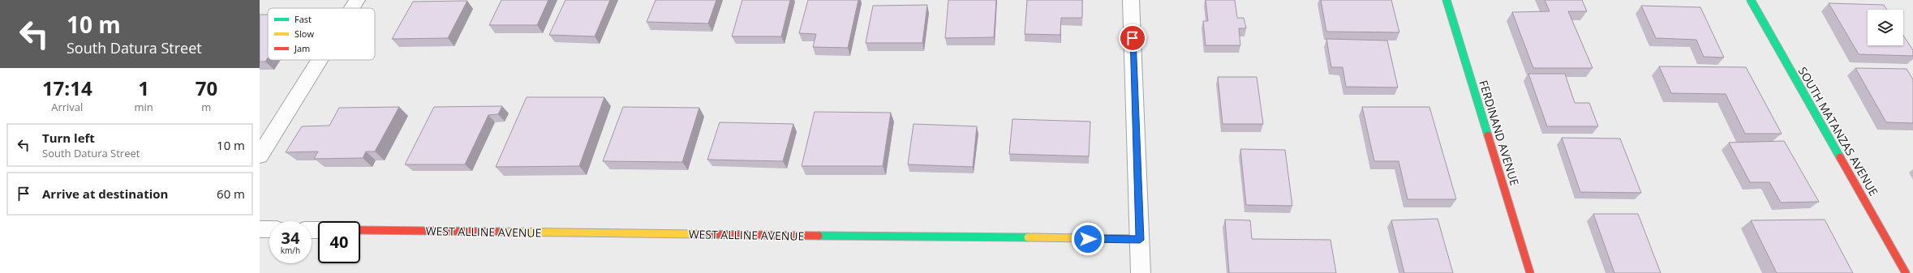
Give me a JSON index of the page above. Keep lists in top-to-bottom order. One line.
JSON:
{"streets":{"street":["SOUTH MATANZAS AVENUE","FERDINAND AVENUE","WEST ALLINE AVENUE"]},"legend":["Fast","Slow","Jam"],"page":{"turn":["10 m","South Datura Street"],"eta":["17:14","Arrival","1","min","70","m"],"list":[{"name":"Turn left","note":"South Datura Street","value":"10 m"},{"name":"Arrive at destination","value":"60 m"}],"speed":"34 km/h","limit":"40"}}
